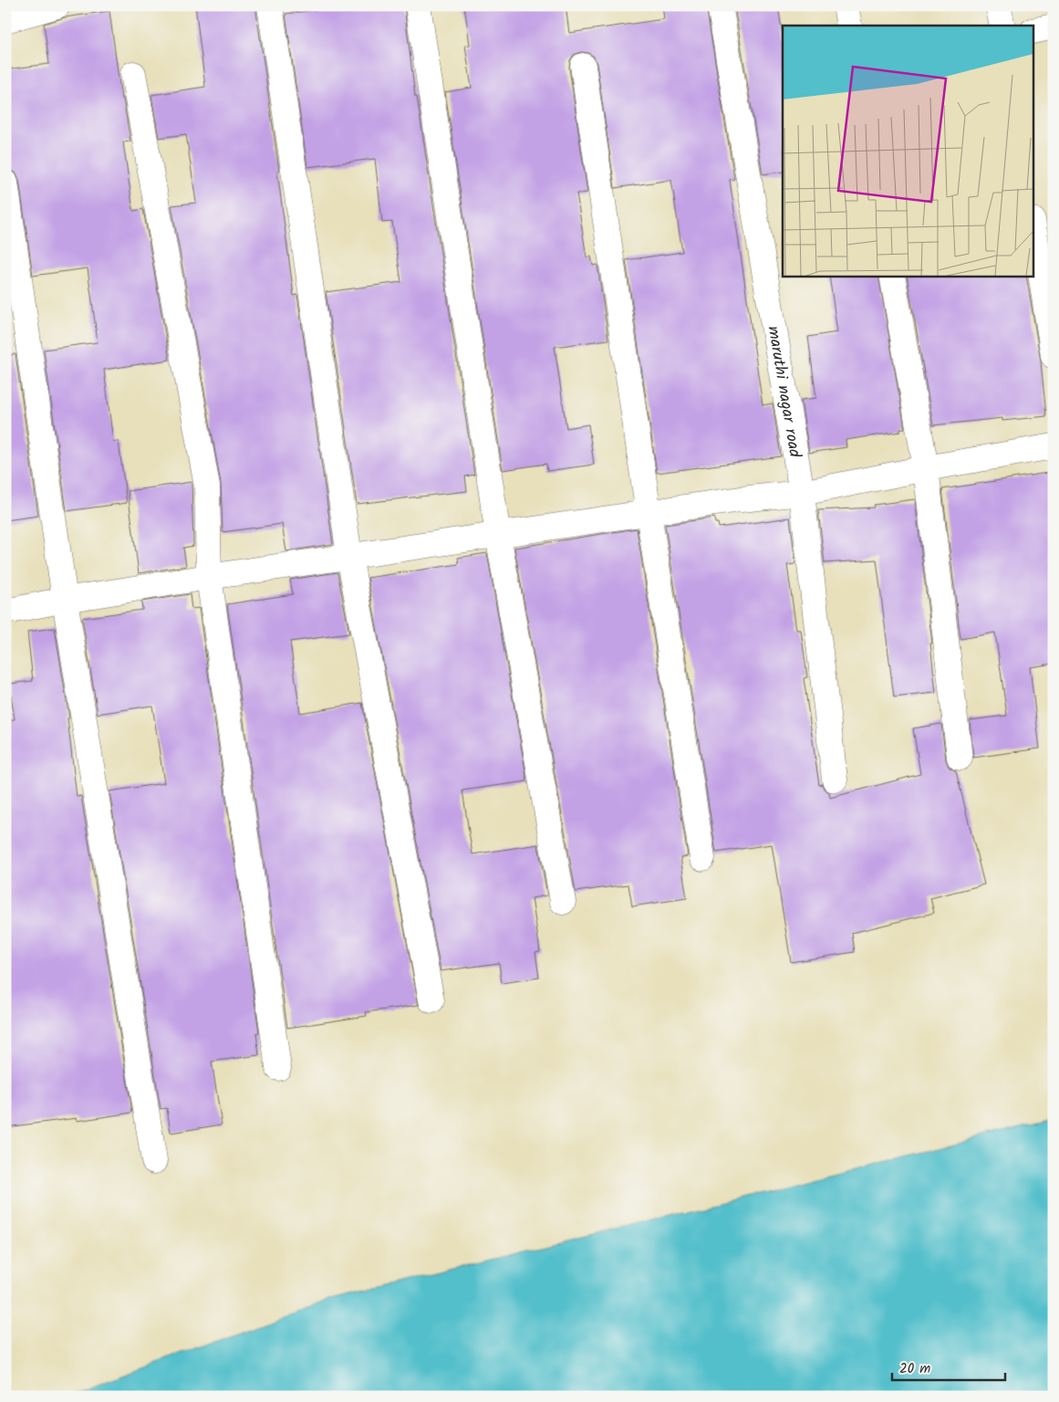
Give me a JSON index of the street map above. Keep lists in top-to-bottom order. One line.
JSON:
{"streets":{"street":["maruthi nagar road"]},"scale_bar":"20 m"}
